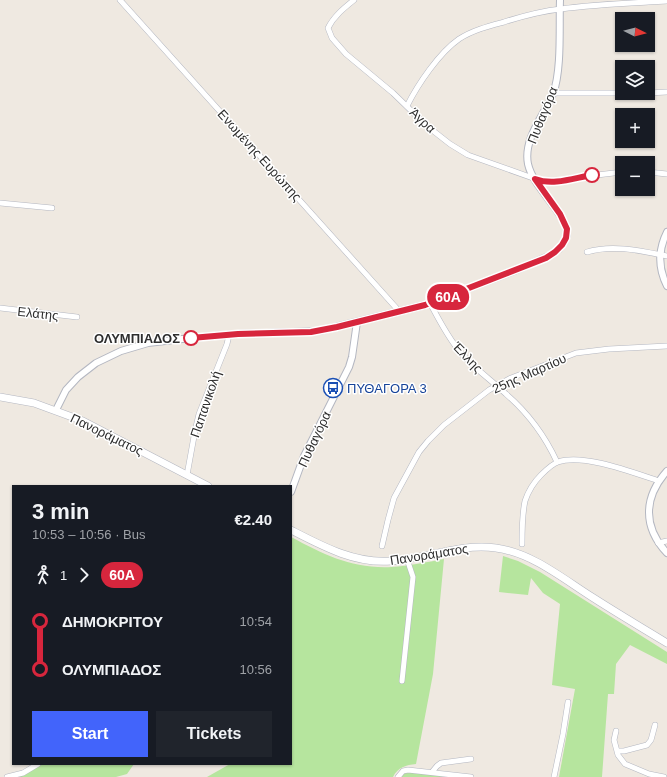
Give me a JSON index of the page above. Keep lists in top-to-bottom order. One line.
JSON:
{"streets":{"main road":["Πανοράματος"],"street":["Πυθαγόρα","Άγρα","Ενωμένης Ευρώπης","Ελάτης","Έλλης","25ης Μαρτίου","Παπανικολή"]},"crossings":[["Πυθαγόρα","Άγρα"],["Πυθαγόρα","Ενωμένης Ευρώπης"],["Πυθαγόρα","Έλλης"],["Έλλης","25ης Μαρτίου"],["Παπανικολή","Πανοράματος"]],"places":{"other":["ΟΛΥΜΠΙΑΔΟΣ"],"bus stop":["ΠΥΘΑΓΟΡΑ 3"]},"lines":["bus line 60Α"],"north":"right","page":{"on_map":"60Α","map_buttons":["+","−"],"heading":["3 min","10:53 – 10:56 · Bus","€2.40"],"legs":["1","60Α"],"list":[{"name":"ΔΗΜΟΚΡΙΤΟΥ","value":"10:54"},{"name":"ΟΛΥΜΠΙΑΔΟΣ","value":"10:56"}],"buttons":["Start","Tickets"]}}
